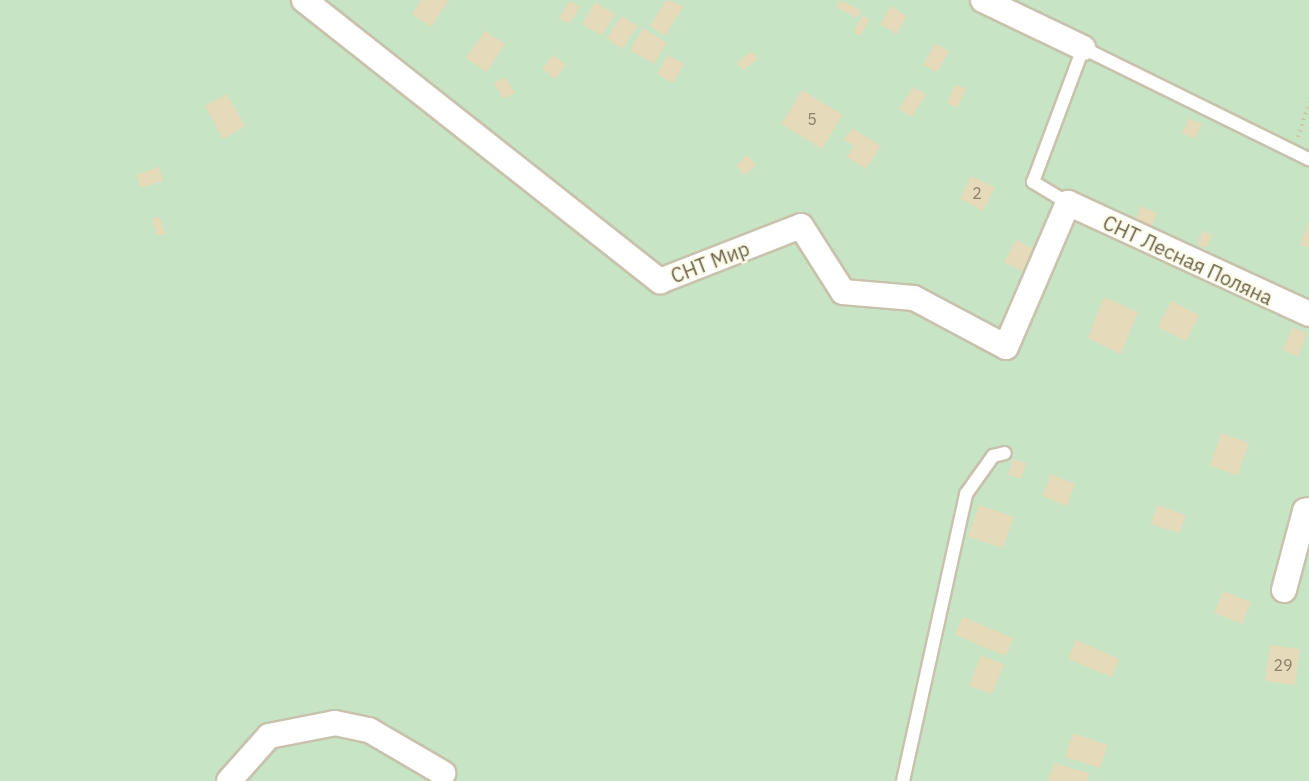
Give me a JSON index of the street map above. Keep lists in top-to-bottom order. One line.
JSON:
{"streets":{"street":["СНТ Лесная Поляна","СНТ Мир"]},"crossings":[["СНТ Лесная Поляна","СНТ Мир"]],"house_numbers":["5","2","29"]}
